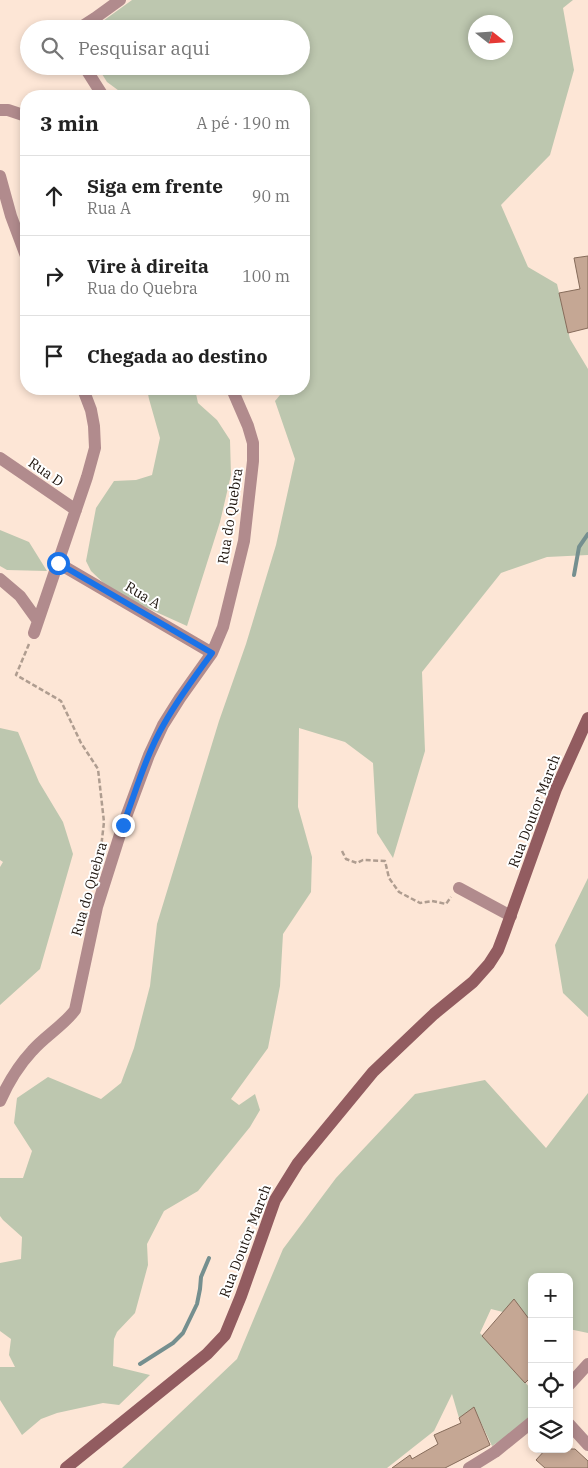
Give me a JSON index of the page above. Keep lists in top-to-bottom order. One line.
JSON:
{"streets":{"main road":["Rua Doutor March"],"street":["Rua D","Rua do Quebra","Rua A"]},"crossings":[["Rua do Quebra","Rua A"]],"north":"right","page":{"search":"Pesquisar aqui","heading":["3 min","A pé · 190 m"],"list":[["Siga em frente","Rua A","90 m"],["Vire à direita","Rua do Quebra","100 m"],"Chegada ao destino"],"map_buttons":["+","−"]}}
